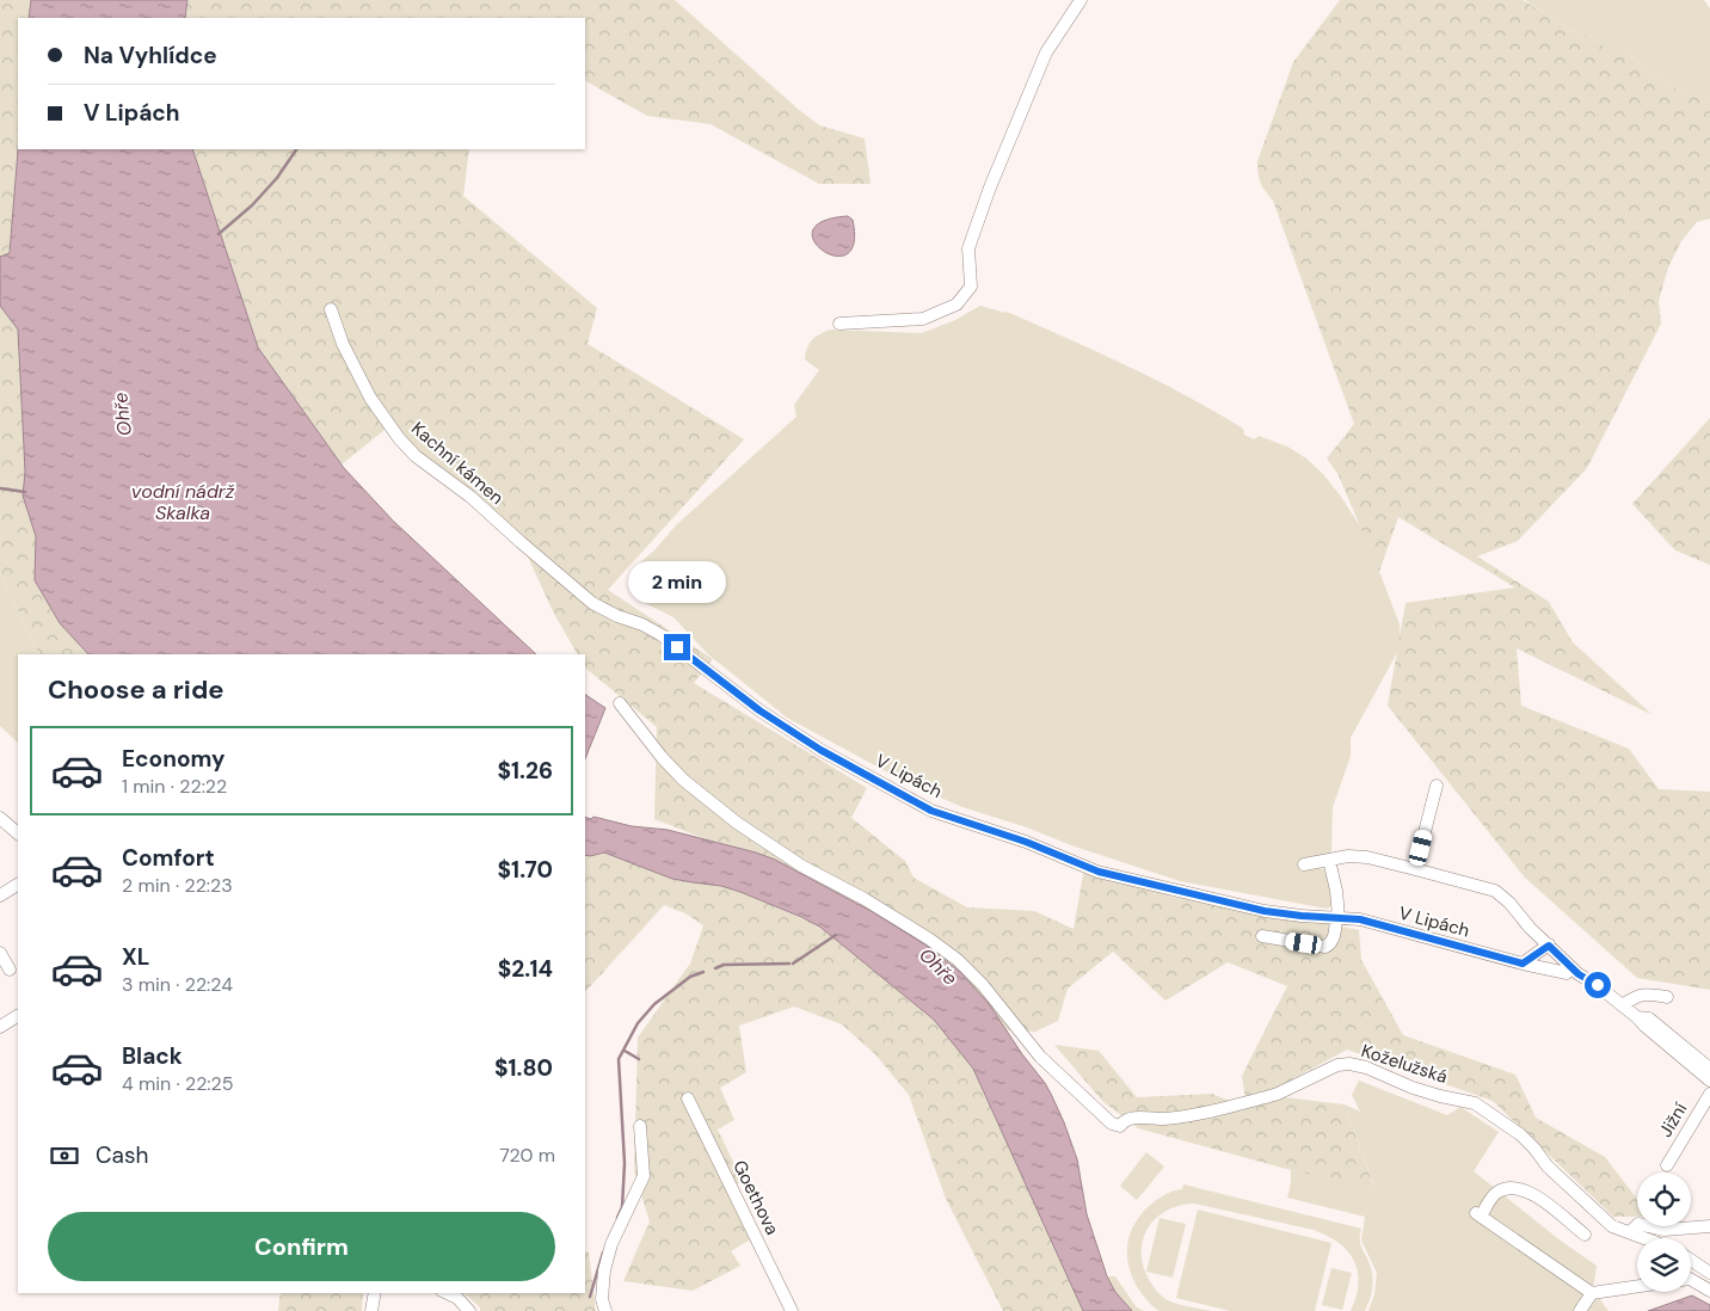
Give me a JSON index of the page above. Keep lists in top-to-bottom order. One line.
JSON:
{"streets":{"street":["Kachní kámen","V Lipách","Koželužská","Jižní","Goethova"]},"crossings":[["Kachní kámen","V Lipách"]],"water":["Ohře","vodní nádrž Skalka"],"page":{"banner":["Na Vyhlídce","V Lipách"],"bubble":"2 min","heading":"Choose a ride","list":[{"name":"Economy","note":"1 min · 22:22","value":"$1.26"},{"name":"Comfort","note":"2 min · 22:23","value":"$1.70"},{"name":"XL","note":"3 min · 22:24","value":"$2.14"},{"name":"Black","note":"4 min · 22:25","value":"$1.80"}],"pay":["Cash","720 m"],"buttons":"Confirm"}}
